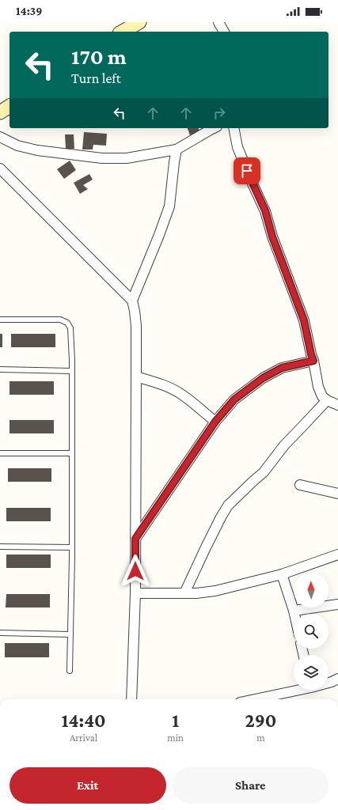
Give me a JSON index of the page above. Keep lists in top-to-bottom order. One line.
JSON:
{"north":"top","page":{"status":"14:39","turn":["170 m","Turn left"],"eta":["14:40","Arrival","1","min","290","m"],"buttons":["Exit","Share"]}}
